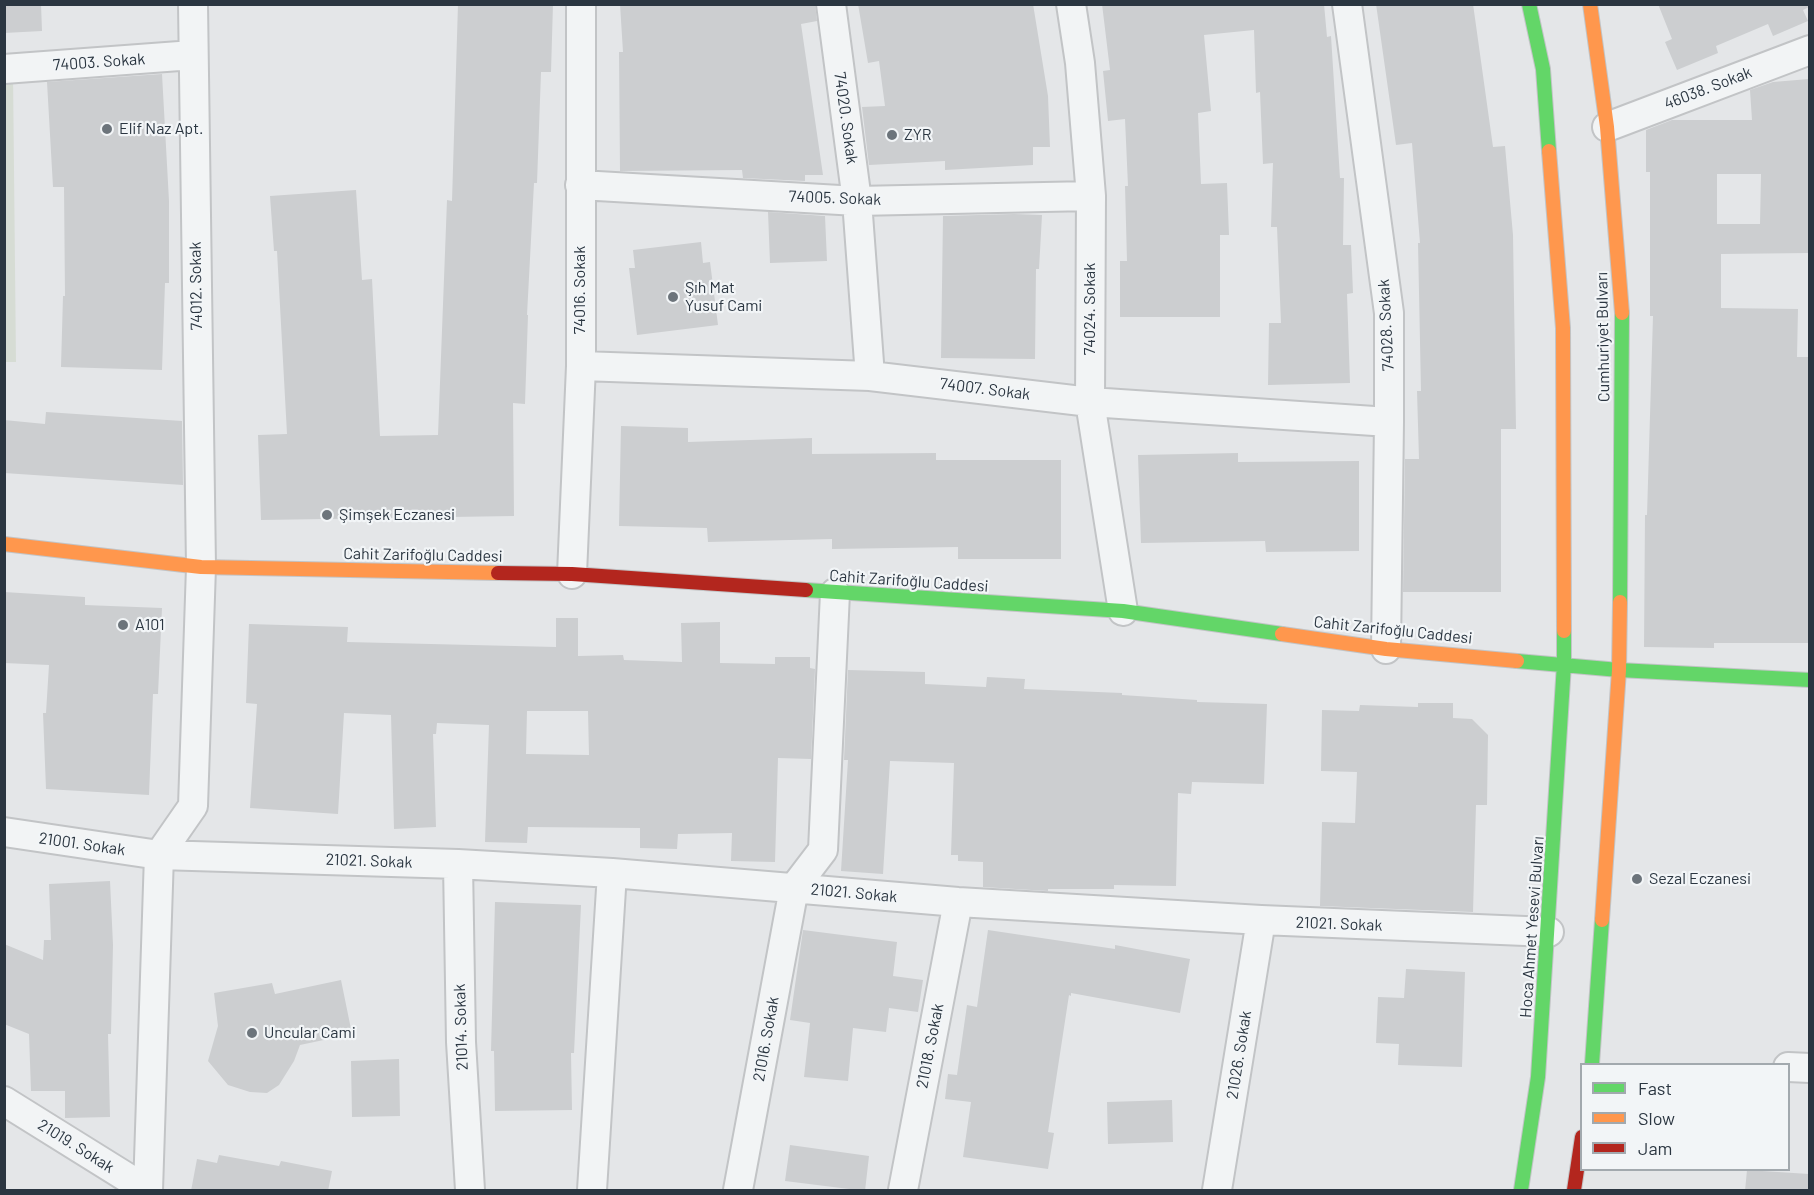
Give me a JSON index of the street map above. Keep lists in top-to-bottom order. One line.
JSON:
{"streets":{"main road":["Cumhuriyet Bulvarı","Cahit Zarifoğlu Caddesi","Hoca Ahmet Yesevi Bulvarı"],"street":["74003. Sokak","46038. Sokak","74020. Sokak","74005. Sokak","74012. Sokak","74016. Sokak","74024. Sokak","74028. Sokak","74007. Sokak","21001. Sokak","21021. Sokak","21014. Sokak","21016. Sokak","21018. Sokak","21026. Sokak","21019. Sokak"]},"crossings":[["74003. Sokak","74012. Sokak"],["46038. Sokak","Cumhuriyet Bulvarı"],["74020. Sokak","74005. Sokak"],["74020. Sokak","74007. Sokak"],["74005. Sokak","74016. Sokak"],["74005. Sokak","74024. Sokak"],["74012. Sokak","Cahit Zarifoğlu Caddesi"],["74012. Sokak","21001. Sokak"],["74012. Sokak","21021. Sokak"],["74016. Sokak","74007. Sokak"],["74016. Sokak","Cahit Zarifoğlu Caddesi"],["74024. Sokak","74007. Sokak"],["74024. Sokak","Cahit Zarifoğlu Caddesi"],["74028. Sokak","74007. Sokak"],["74028. Sokak","Cahit Zarifoğlu Caddesi"],["Cumhuriyet Bulvarı","Cahit Zarifoğlu Caddesi"],["Cahit Zarifoğlu Caddesi","Hoca Ahmet Yesevi Bulvarı"],["21001. Sokak","21021. Sokak"],["21021. Sokak","Hoca Ahmet Yesevi Bulvarı"],["21021. Sokak","21014. Sokak"],["21021. Sokak","21016. Sokak"],["21021. Sokak","21018. Sokak"],["21021. Sokak","21026. Sokak"]],"places":["Elif Naz Apt.","ZYR","Şıh Mat Yusuf Cami","Şimşek Eczanesi","A101","Sezal Eczanesi","Uncular Cami"],"legend":["Fast","Slow","Jam"]}
